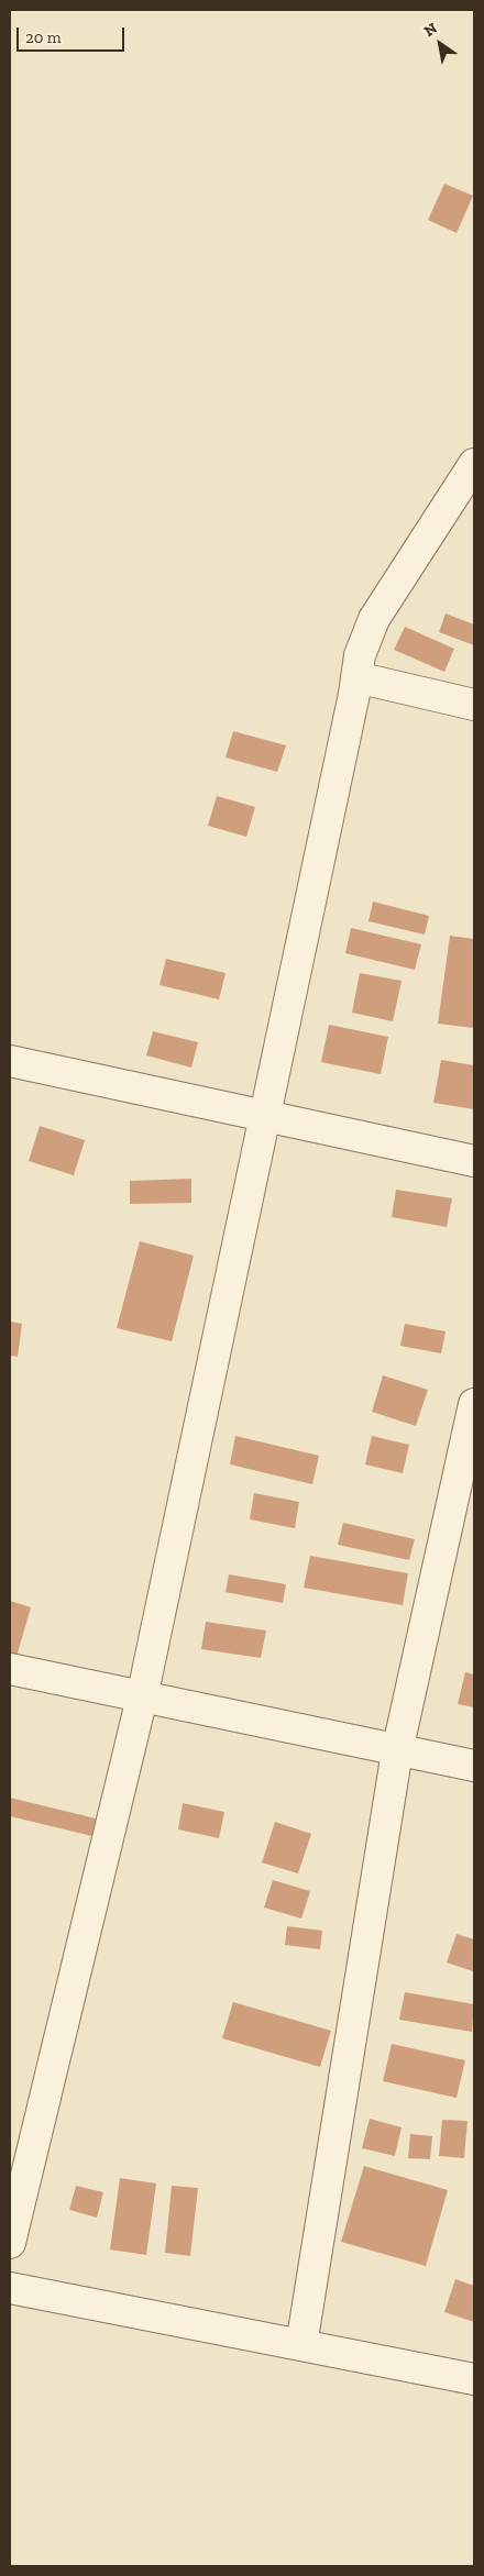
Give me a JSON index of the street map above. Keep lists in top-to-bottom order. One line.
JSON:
{"scale_bar":"20 m","north":"top left"}
